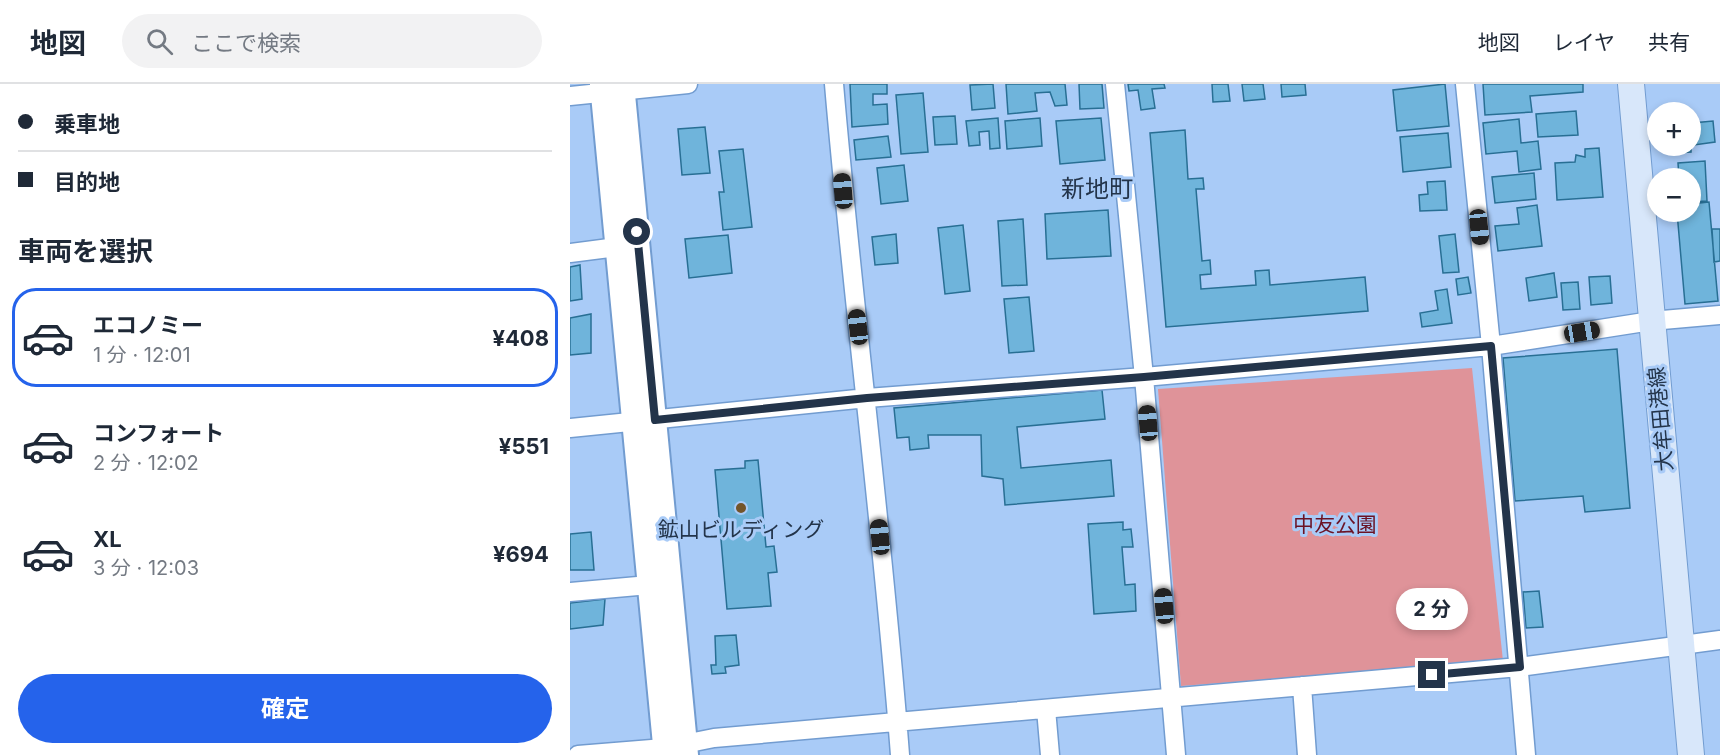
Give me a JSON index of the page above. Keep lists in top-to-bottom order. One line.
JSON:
{"streets":{"main road":["大牟田港線"]},"districts":["新地町"],"parks":["中友公園"],"places":["鉱山ビルディング"],"page":{"header":"地図","search":"ここで検索","nav":["地図","レイヤ","共有"],"banner":["乗車地","目的地"],"map_buttons":["+","−"],"heading":"車両を選択","list":[{"name":"エコノミー","note":"1 分 · 12:01","value":"¥408"},{"name":"コンフォート","note":"2 分 · 12:02","value":"¥551"},{"name":"XL","note":"3 分 · 12:03","value":"¥694"}],"bubble":"2 分","buttons":"確定"}}
